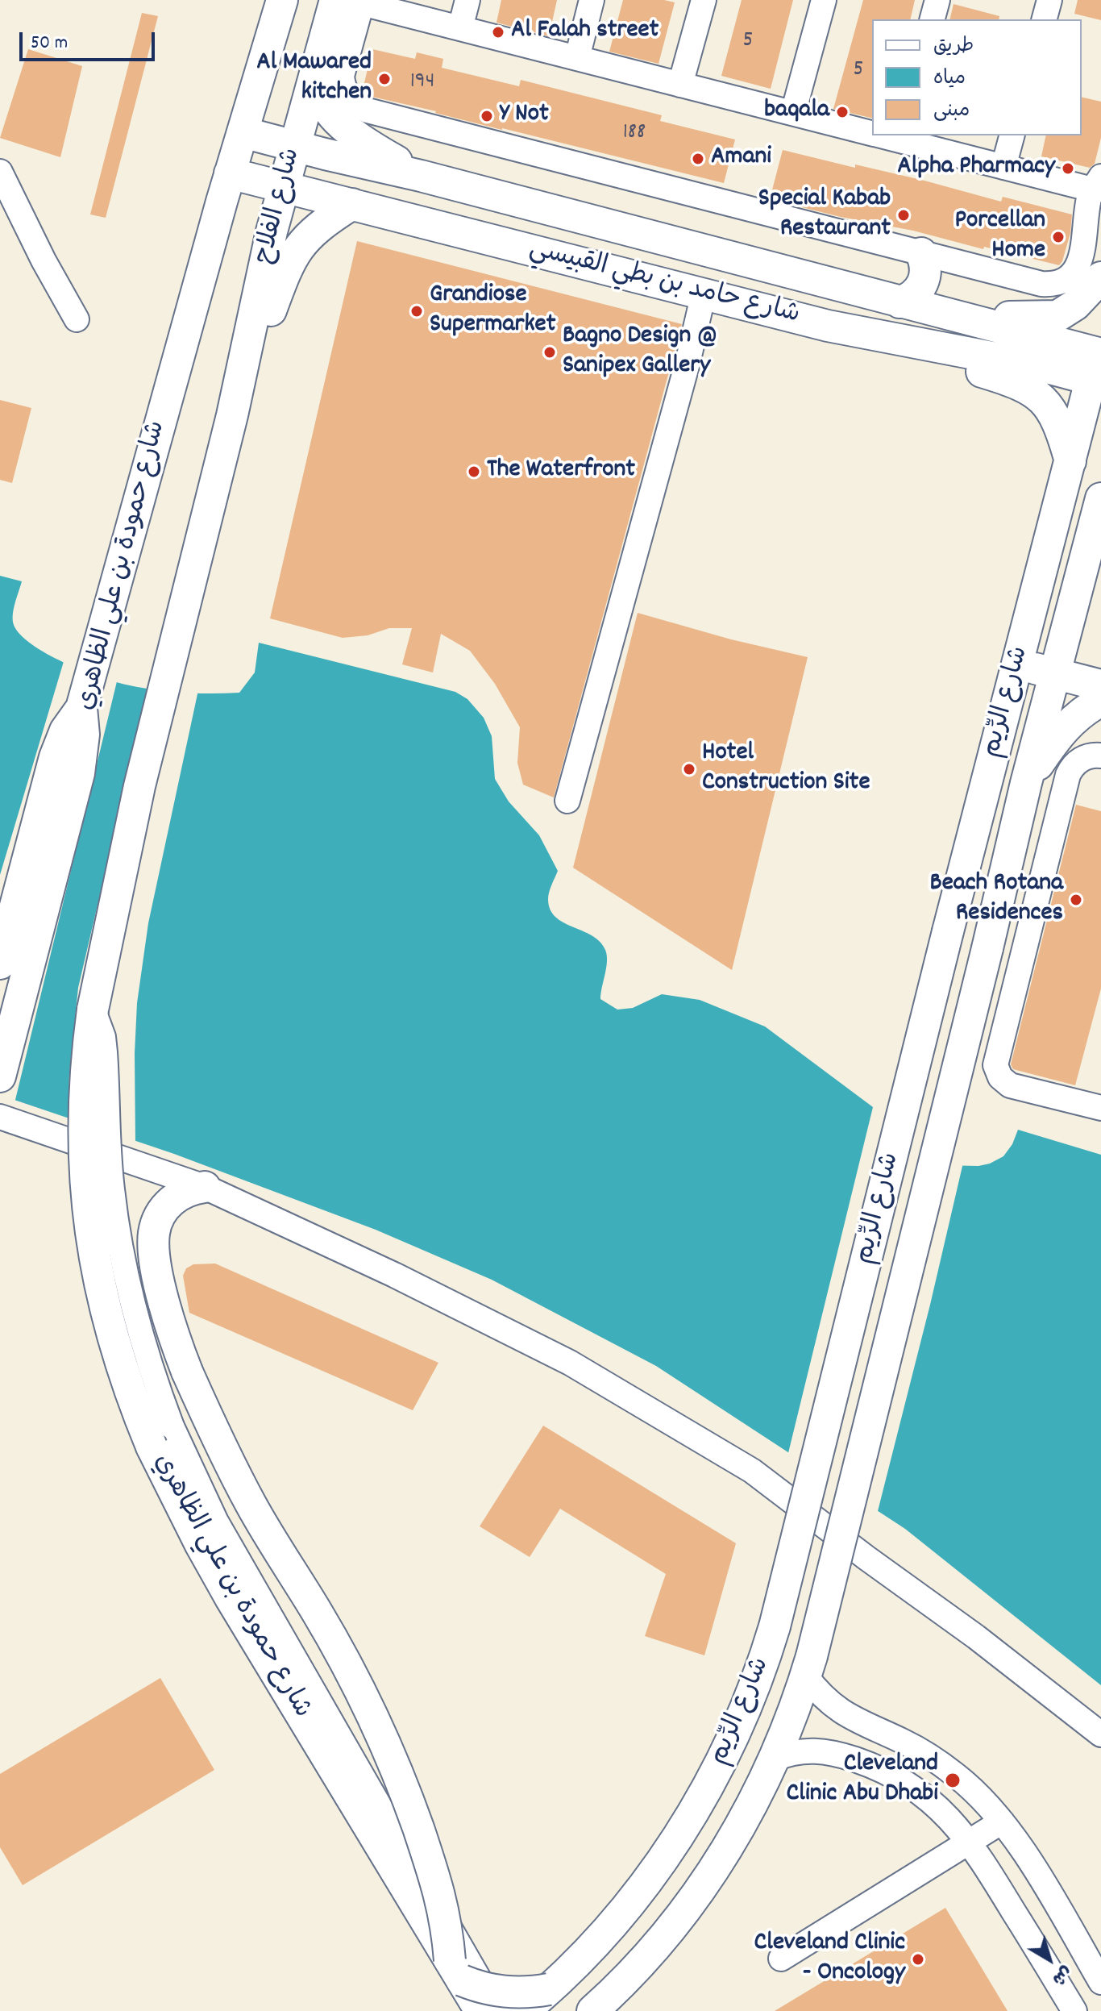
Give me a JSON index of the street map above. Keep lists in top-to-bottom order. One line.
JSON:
{"streets":{"main road":["شارع الفلاح","شارع حامد بن بطي القبيسي","شارع حمودة بن علي الظاهري","شارع الرِّيم"]},"crossings":[["شارع الفلاح","شارع حامد بن بطي القبيسي"],["شارع الفلاح","شارع حمودة بن علي الظاهري"],["شارع حامد بن بطي القبيسي","شارع الرِّيم"]],"places":["Al Falah street","Al Mawared kitchen","baqala","Y Not","Amani","Alpha Pharmacy","Special Kabab Restaurant","Porcellan Home","Grandiose Supermarket","Bagno Design @ Sanipex Gallery","The Waterfront","Hotel Construction Site","Beach Rotana Residences","Cleveland Clinic Abu Dhabi","Cleveland Clinic - Oncology"],"house_numbers":["5","5","194","188"],"legend":["طريق","مياه","مبنى"],"scale_bar":"50 m","north":"bottom right"}
